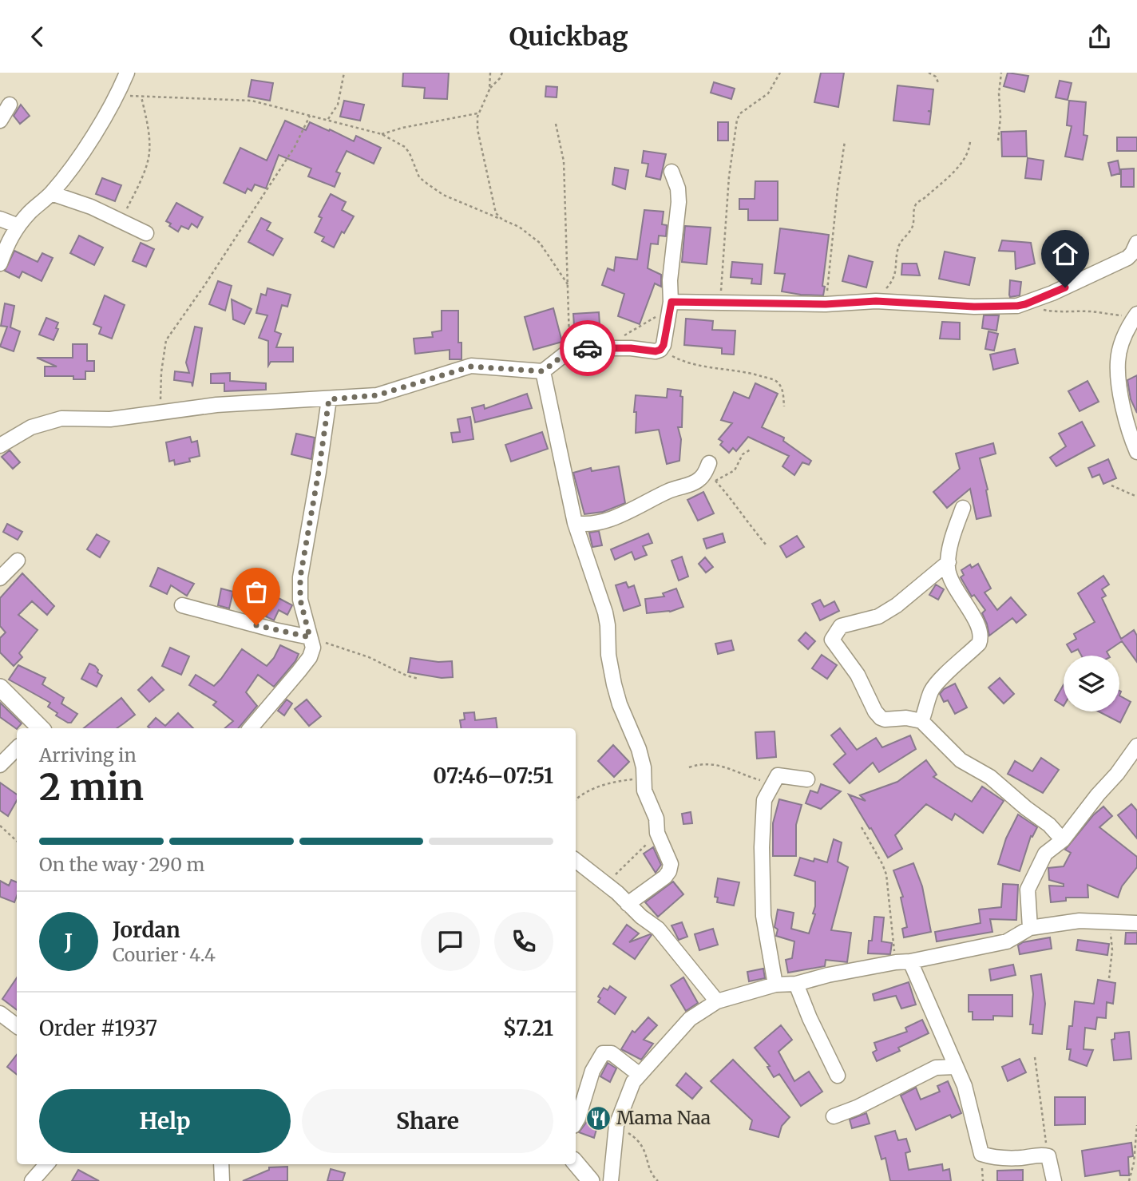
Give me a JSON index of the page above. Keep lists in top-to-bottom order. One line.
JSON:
{"places":{"restaurant":["Mama Naa"]},"page":{"header":"Quickbag","heading":["2 min","Arriving in","07:46–07:51"],"panel":["Jordan","Courier · 4.4","Order #1937","$7.21"],"bar":"On the way · 290 m","round":"J","buttons":["Help","Share"]}}
